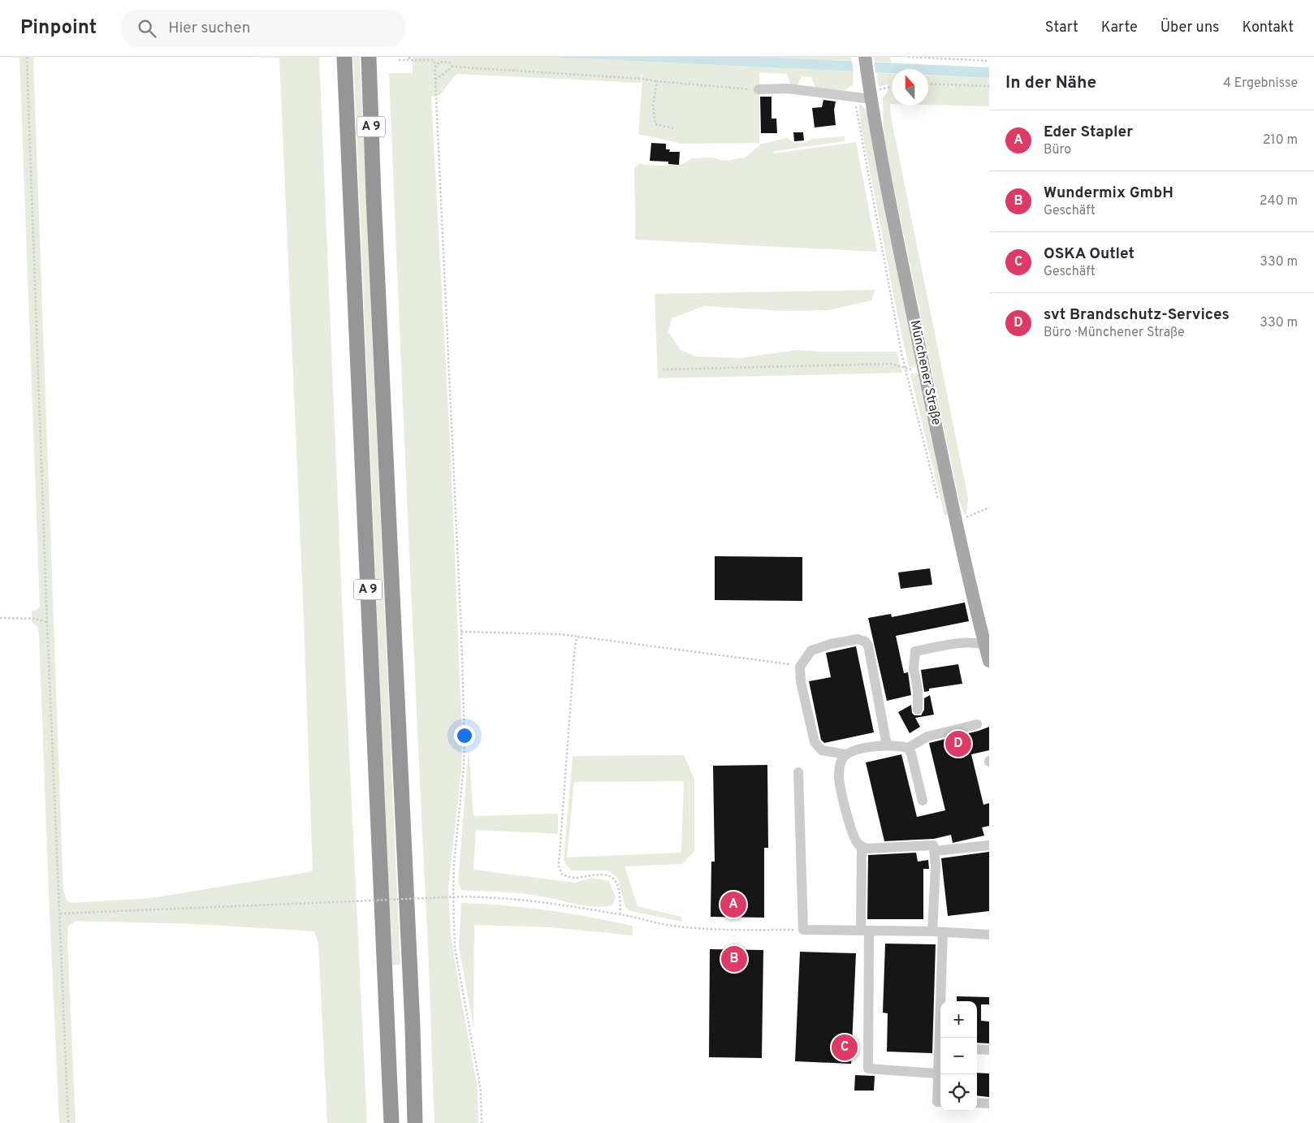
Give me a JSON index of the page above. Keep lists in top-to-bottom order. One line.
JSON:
{"streets":{"highway":["A 9"],"main road":["Münchener Straße"]},"north":"top","page":{"header":"Pinpoint","search":"Hier suchen","nav":["Start","Karte","Über uns","Kontakt"],"heading":["In der Nähe","4 Ergebnisse"],"list":[{"mark":"A","name":"Eder Stapler","note":"Büro","value":"210 m"},{"mark":"B","name":"Wundermix GmbH","note":"Geschäft","value":"240 m"},{"mark":"C","name":"OSKA Outlet","note":"Geschäft","value":"330 m"},{"mark":"D","name":"svt Brandschutz-Services","note":"Büro · Münchener Straße","value":"330 m"}],"pins":["D","A","B","C"],"map_buttons":["+","−"]}}
